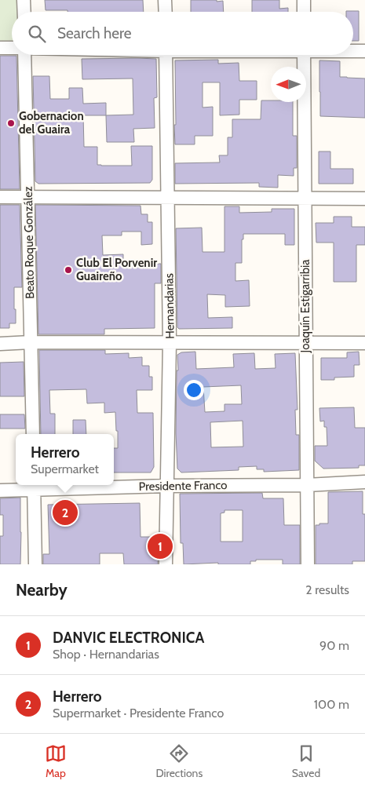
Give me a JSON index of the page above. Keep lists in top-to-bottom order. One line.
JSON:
{"streets":{"street":["Beato Roque González","Hernandarias","Joaquín Estigarribia","Presidente Franco"]},"crossings":[["Hernandarias","Presidente Franco"],["Joaquín Estigarribia","Presidente Franco"]],"places":["Gobernacion del Guaira","Club El Porvenir Guaireño"],"north":"left","page":{"search":"Search here","popup":["Herrero","Supermarket"],"pins":["2","1"],"heading":["Nearby","2 results"],"list":[{"mark":"1","name":"DANVIC ELECTRONICA","note":"Shop · Hernandarias","value":"90 m"},{"mark":"2","name":"Herrero","note":"Supermarket · Presidente Franco","value":"100 m"}],"nav":["Map","Directions","Saved"]}}
